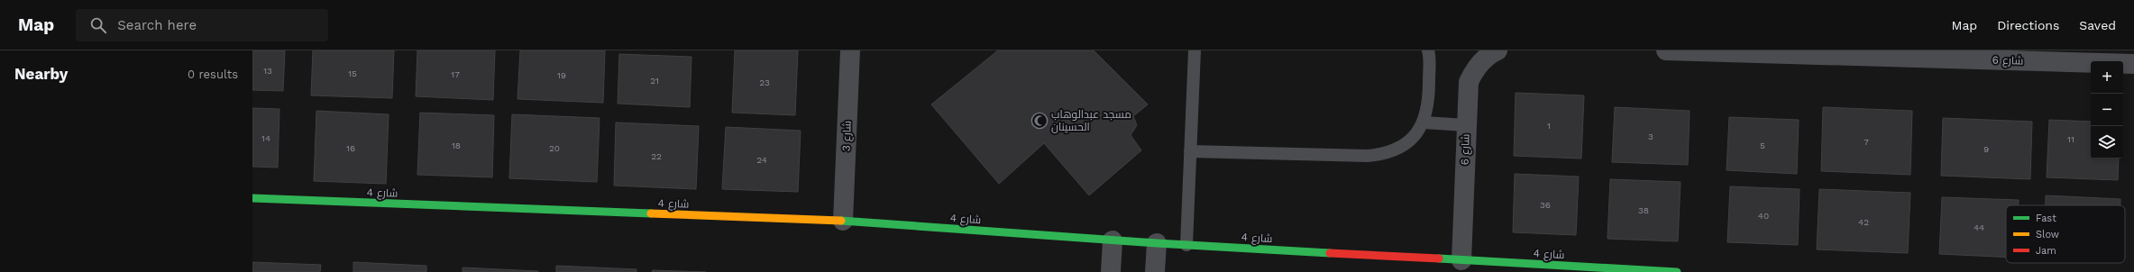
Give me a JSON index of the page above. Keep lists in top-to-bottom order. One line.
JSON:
{"streets":{"street":["شارع 6","شارع 3","شارع 4"]},"crossings":[["شارع 6","شارع 4"],["شارع 3","شارع 4"]],"places":{"mosque":["مسجد عبدالوهاب الحسينان"]},"house_numbers":["13","15","17","19","21","23","1","3","14","11","7","18","5","16","20","9","22","24","36","38","40","42","44"],"legend":["Fast","Slow","Jam"],"page":{"header":"Map","search":"Search here","nav":["Map","Directions","Saved"],"heading":["Nearby","0 results"],"map_buttons":["+","−"]}}
